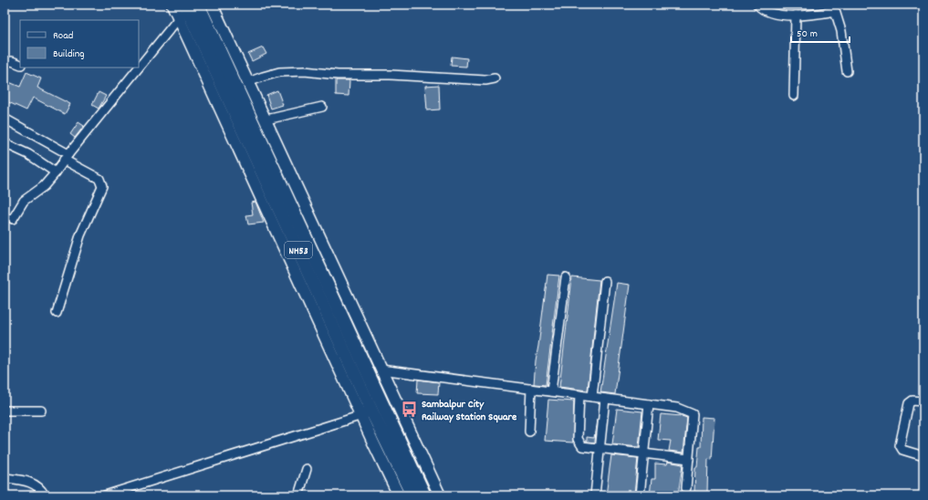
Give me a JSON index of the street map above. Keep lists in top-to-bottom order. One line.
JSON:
{"streets":{"highway":["NH53"]},"places":{"bus stop":["Sambalpur City Railway Station Square"]},"legend":["Road","Building"],"scale_bar":"50 m"}
